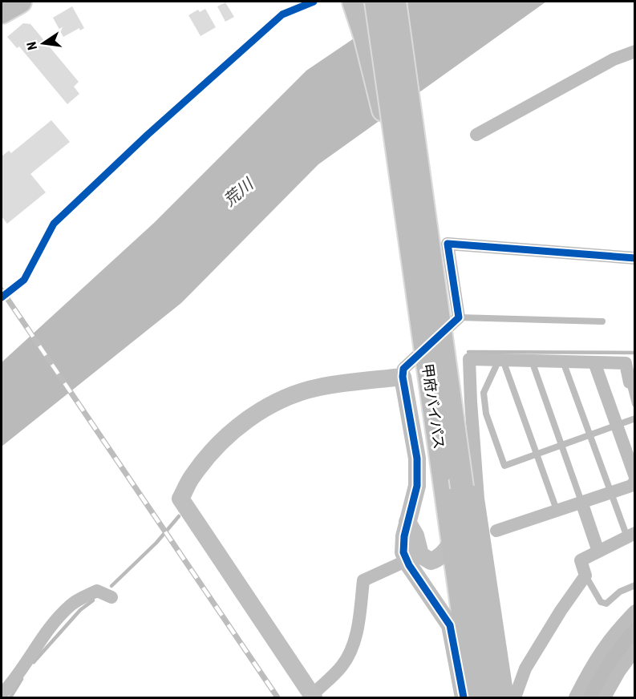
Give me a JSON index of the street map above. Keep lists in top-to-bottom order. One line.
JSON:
{"streets":{"highway":["甲府バイパス"]},"water":["荒川"],"north":"left"}
